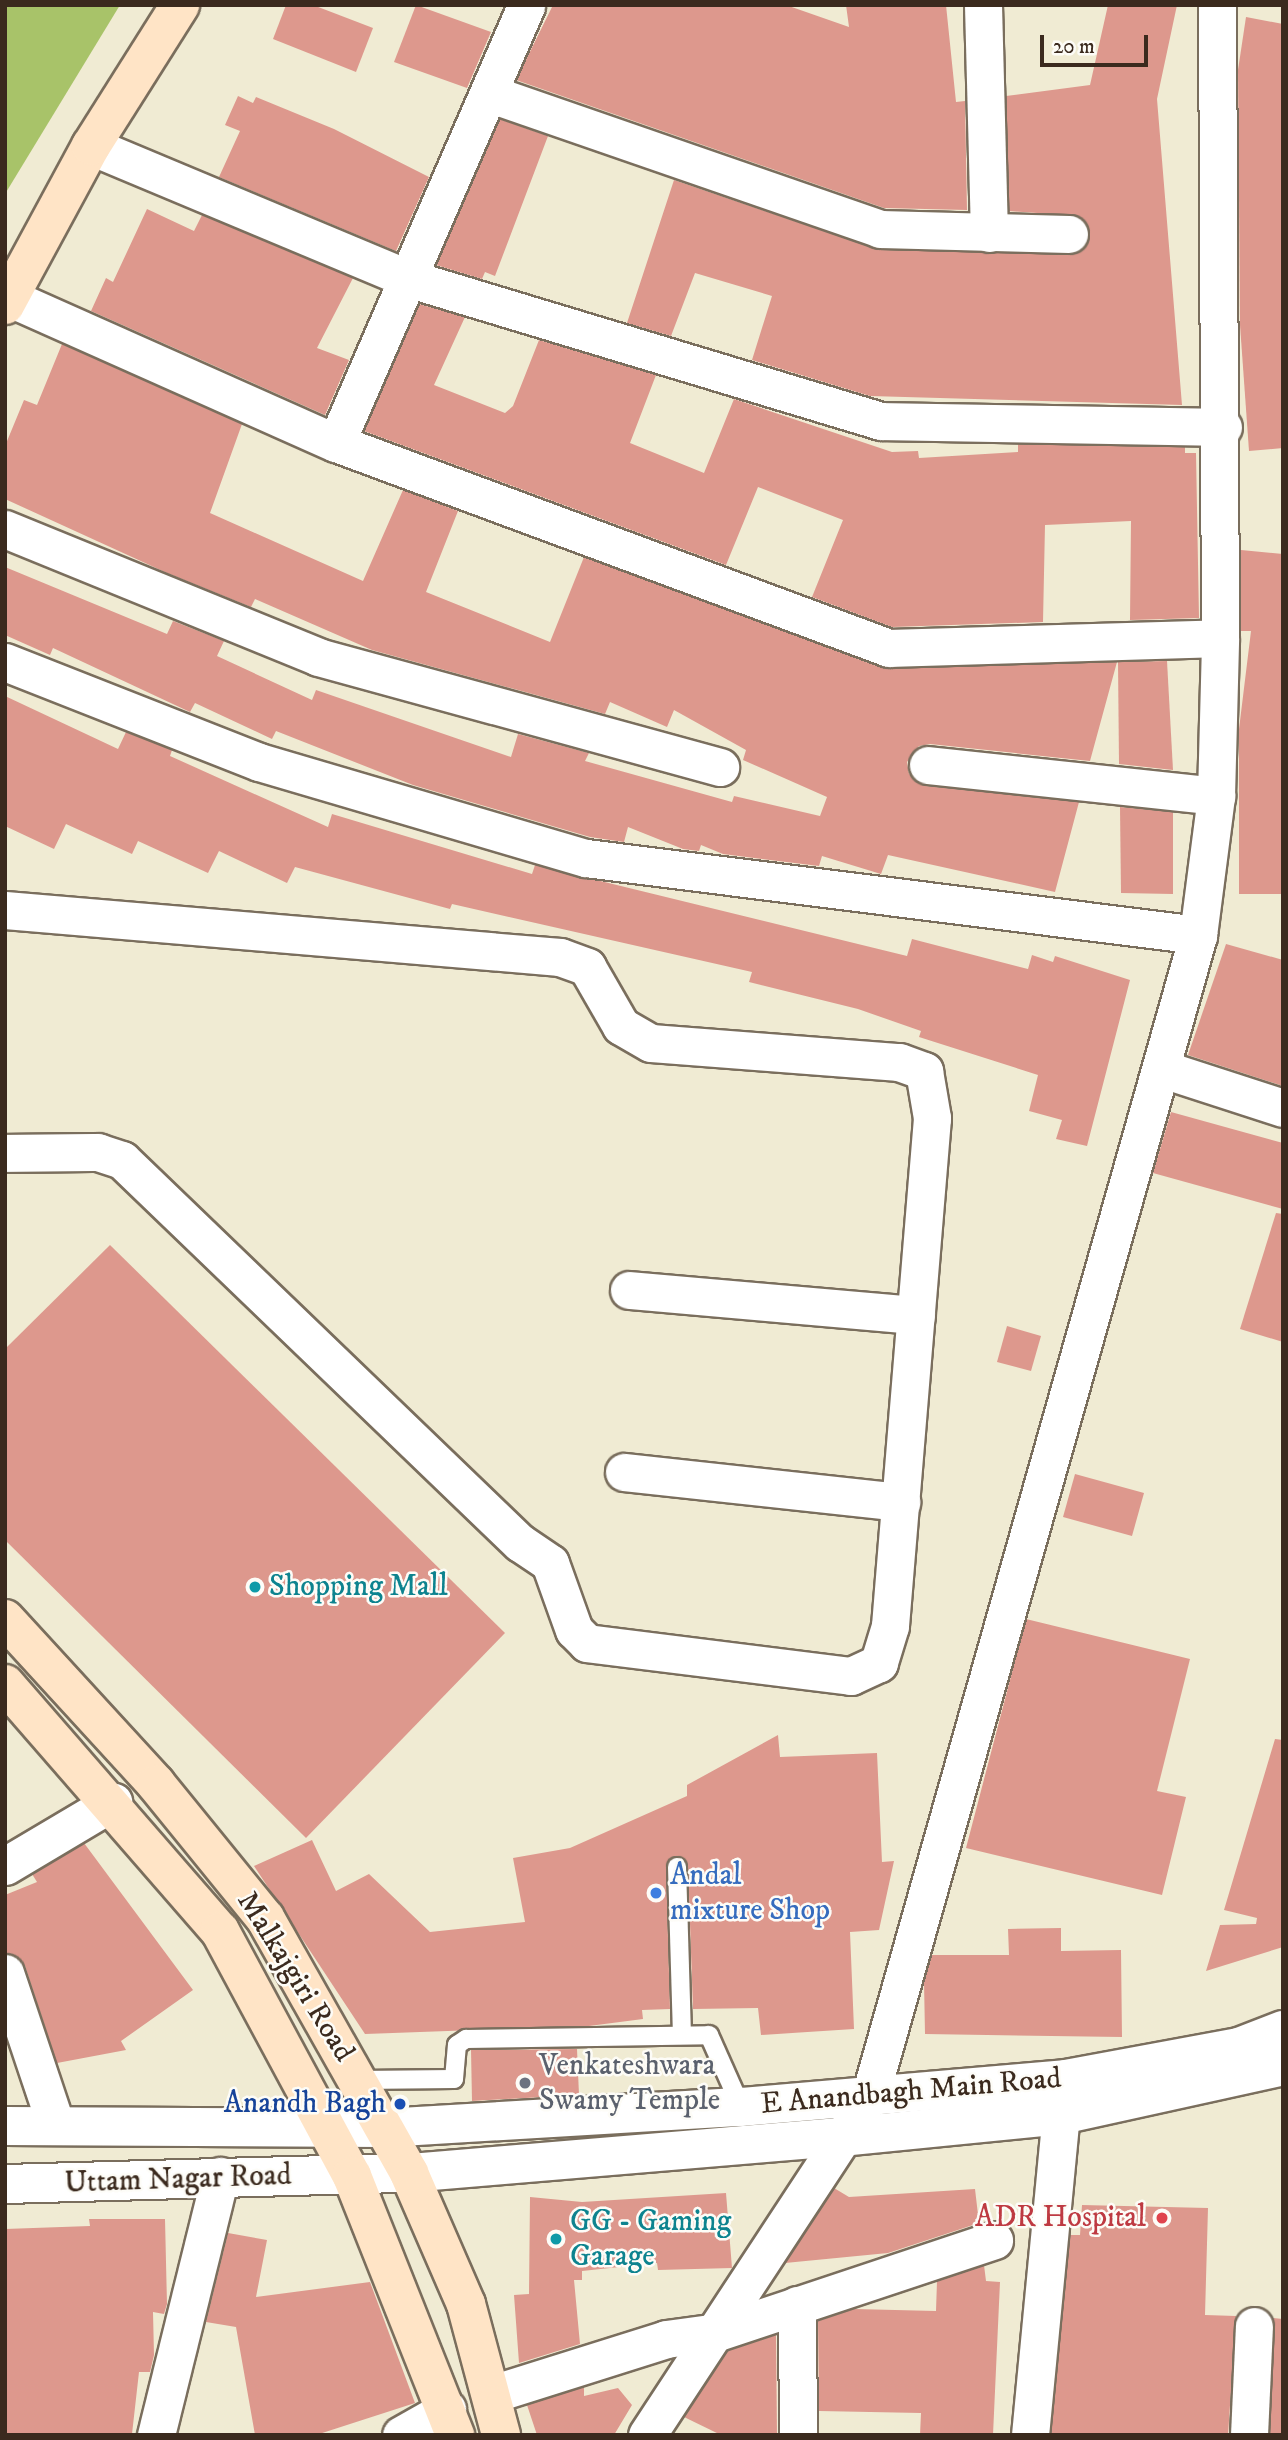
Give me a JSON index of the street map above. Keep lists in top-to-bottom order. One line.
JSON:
{"streets":{"main road":["Malkajgiri Road"],"street":["E Anandbagh Main Road","Uttam Nagar Road"]},"crossings":[["Malkajgiri Road","E Anandbagh Main Road"],["Malkajgiri Road","Uttam Nagar Road"],["E Anandbagh Main Road","Uttam Nagar Road"]],"places":["Shopping Mall","Andal mixture Shop","Venkateshwara Swamy Temple","Anandh Bagh","ADR Hospital","GG - Gaming Garage"],"scale_bar":"20 m"}
